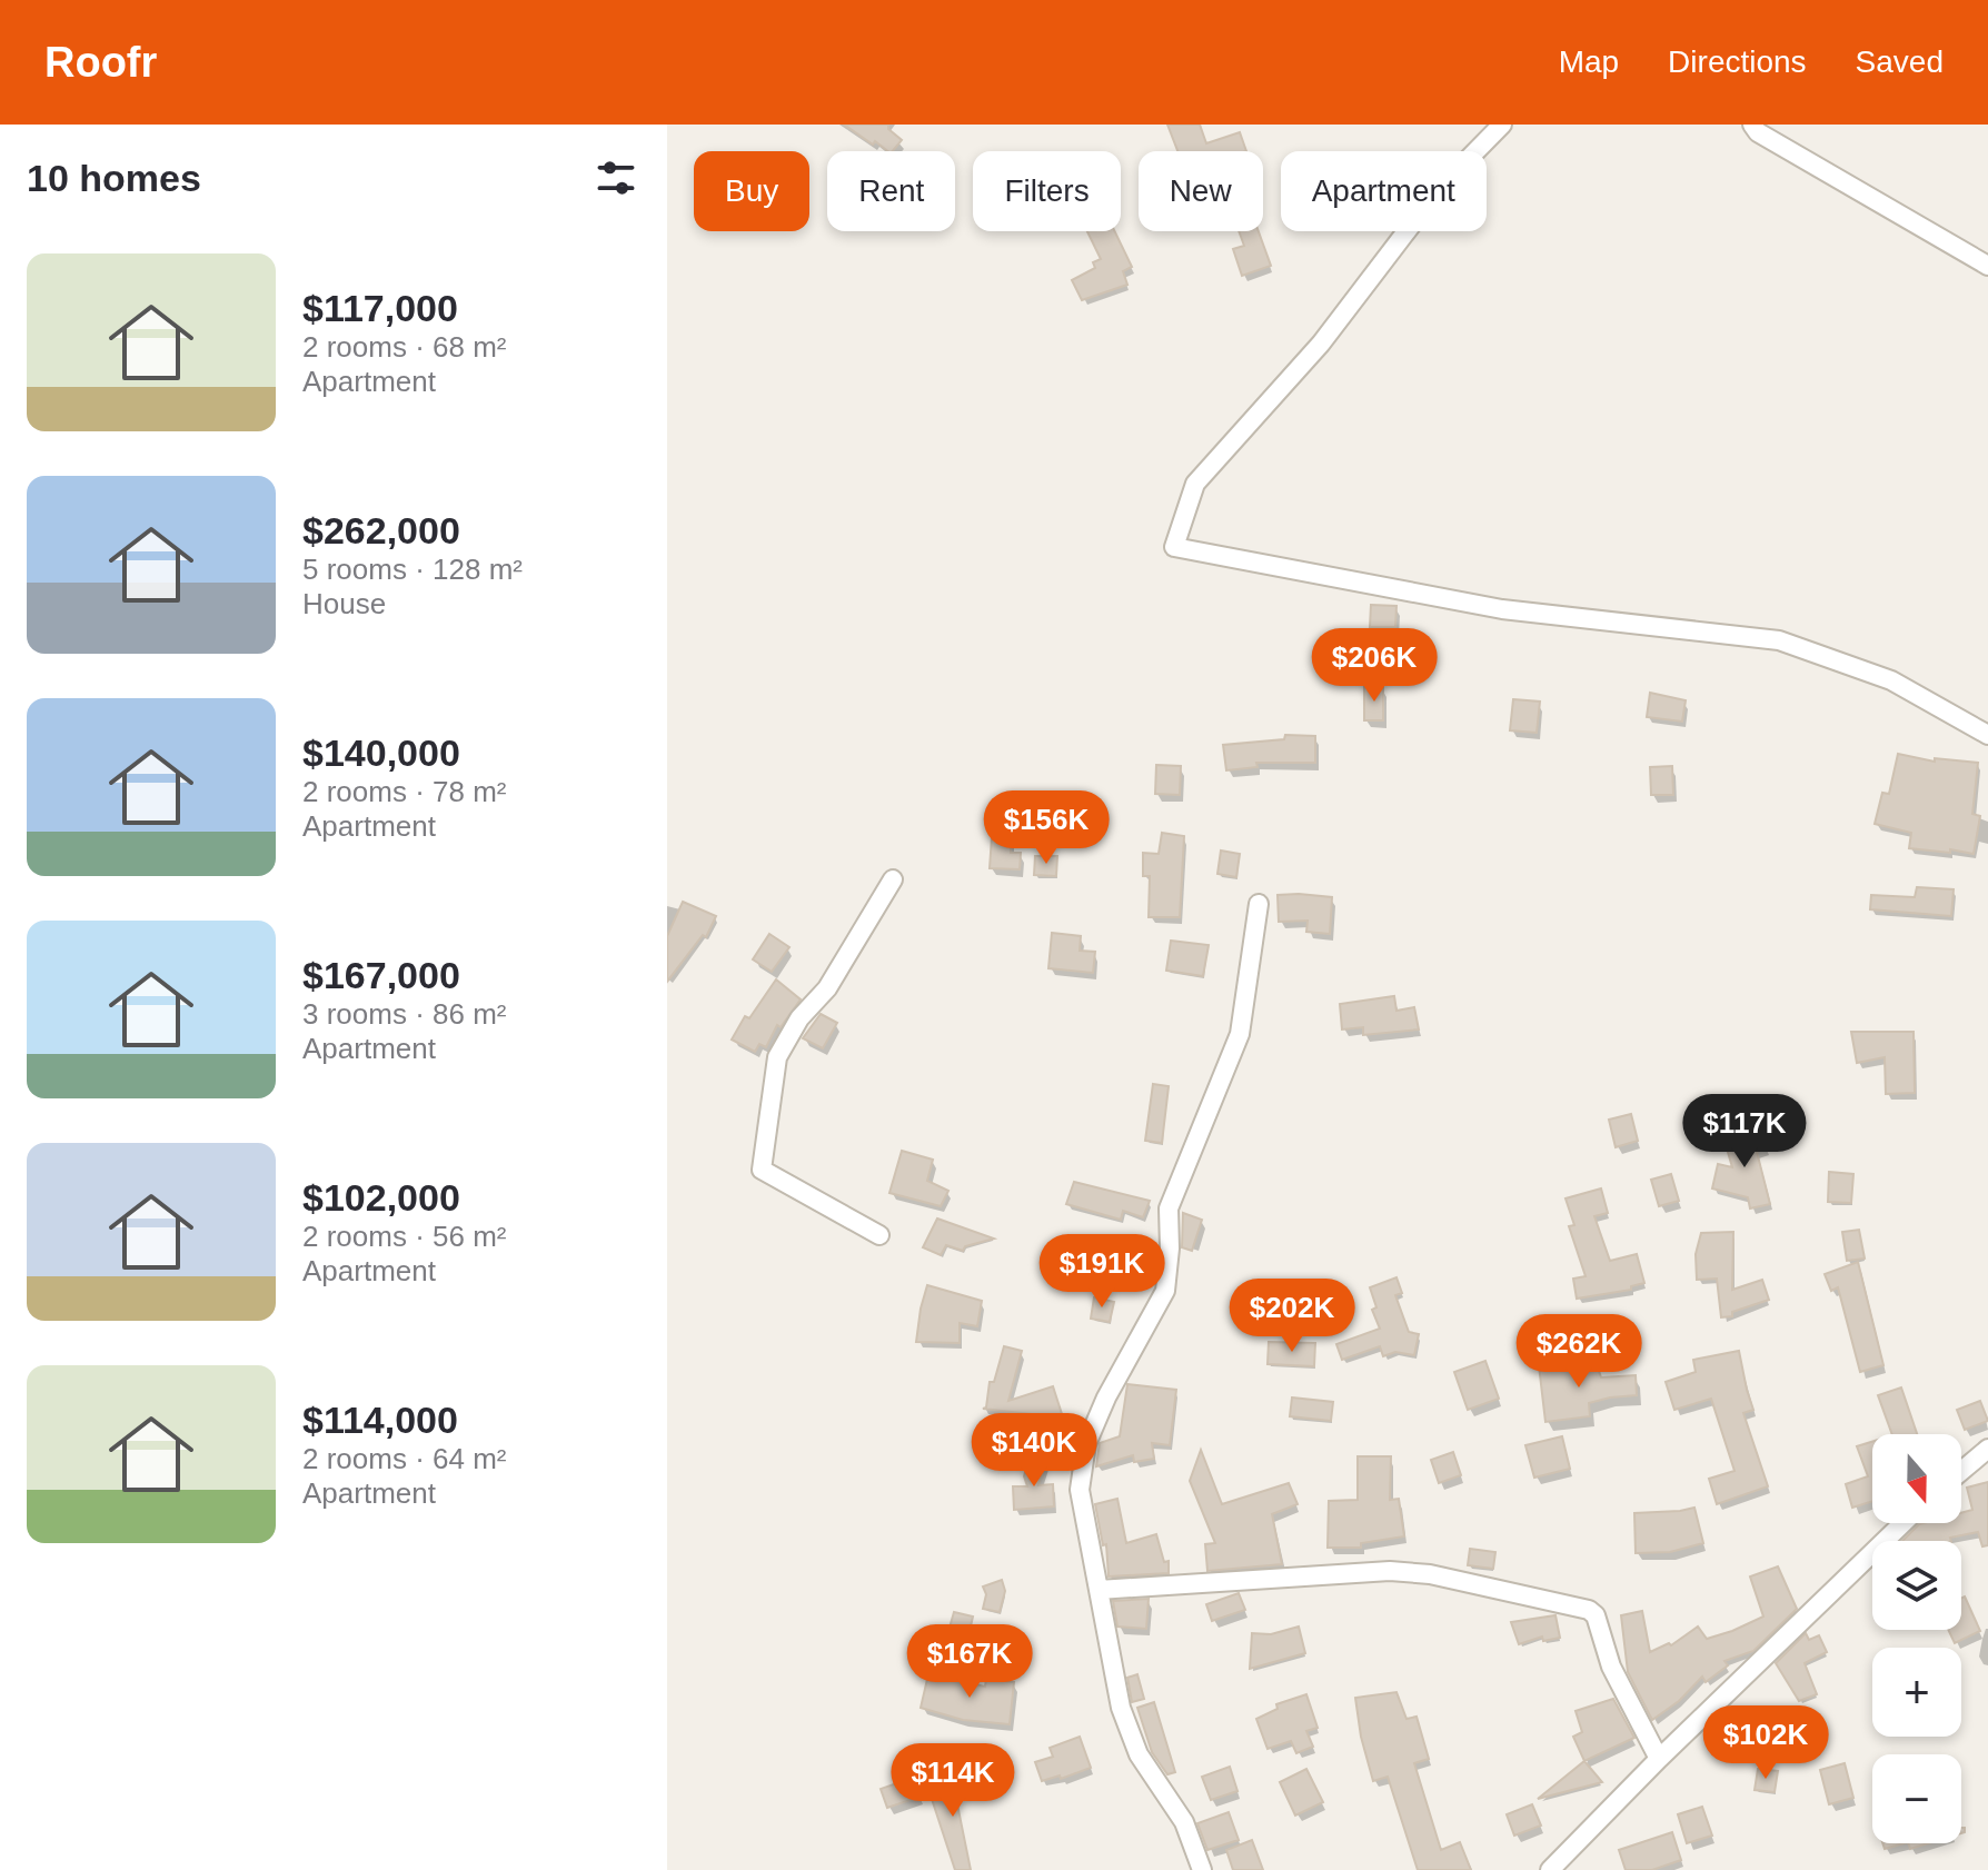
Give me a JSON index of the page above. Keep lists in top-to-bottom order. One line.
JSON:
{"north":"bottom","page":{"header":"Roofr","nav":["Map","Directions","Saved"],"heading":"10 homes","chip":["Buy","Rent","Filters","New","Apartment"],"list":[{"name":"$117,000","note":"2 rooms · 68 m² · Apartment"},{"name":"$262,000","note":"5 rooms · 128 m² · House"},{"name":"$140,000","note":"2 rooms · 78 m² · Apartment"},{"name":"$167,000","note":"3 rooms · 86 m² · Apartment"},{"name":"$102,000","note":"2 rooms · 56 m² · Apartment"},{"name":"$114,000","note":"2 rooms · 64 m² · Apartment"}],"price":["$206K","$156K","$117K","$191K","$202K","$262K","$140K","$167K","$102K","$114K"],"map_buttons":["+","−"]}}
